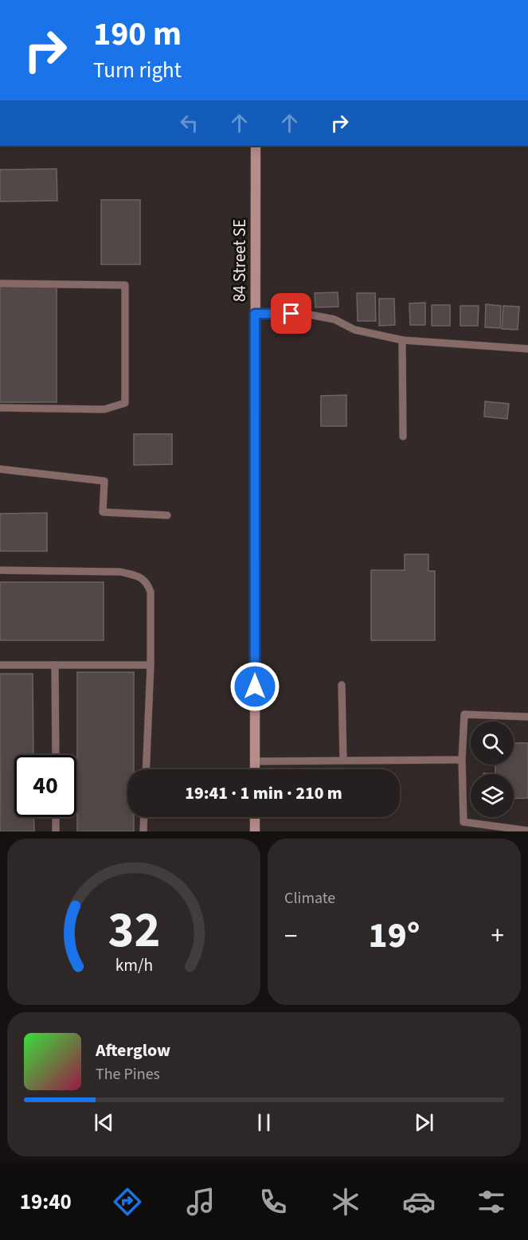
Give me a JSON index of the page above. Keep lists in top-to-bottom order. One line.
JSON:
{"streets":{"street":["84 Street SE"]},"page":{"turn":["190 m","Turn right"],"limit":"40","trip":"19:41 · 1 min · 210 m","tile":"Climate","heat":["−","19°","+"],"song":["Afterglow","The Pines"],"tabs":"19:40","gauge":["32","km/h"]}}
